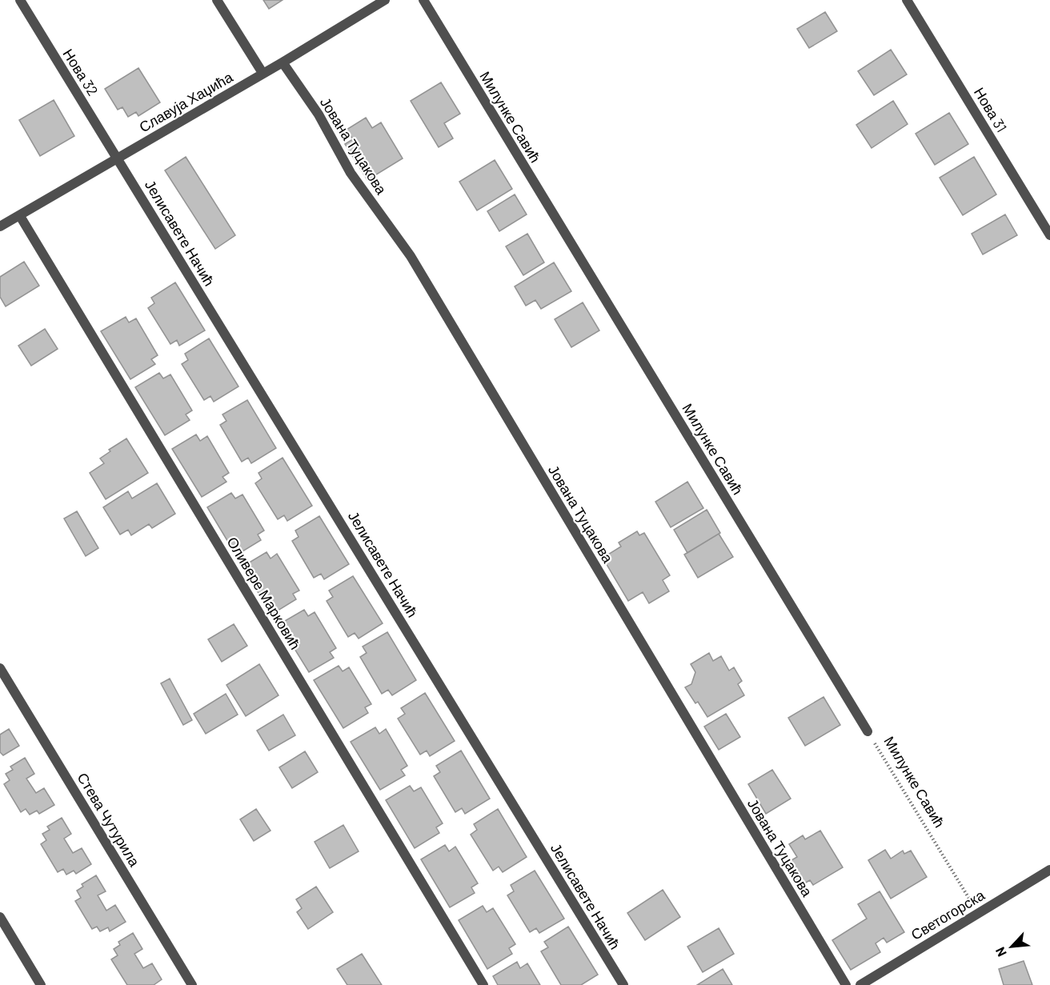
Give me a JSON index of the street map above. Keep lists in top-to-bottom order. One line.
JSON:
{"streets":{"street":["Нова 32","Славуја Хаџића","Нова 31","Милунке Савић","Јована Туцакова","Јелисавете Начић","Оливере Марковић","Стева Чутурила","Светогорска"]},"crossings":[["Нова 32","Славуја Хаџића"],["Нова 32","Јелисавете Начић"],["Славуја Хаџића","Јована Туцакова"],["Славуја Хаџића","Јелисавете Начић"],["Славуја Хаџића","Оливере Марковић"],["Милунке Савић","Светогорска"]],"north":"bottom left"}
